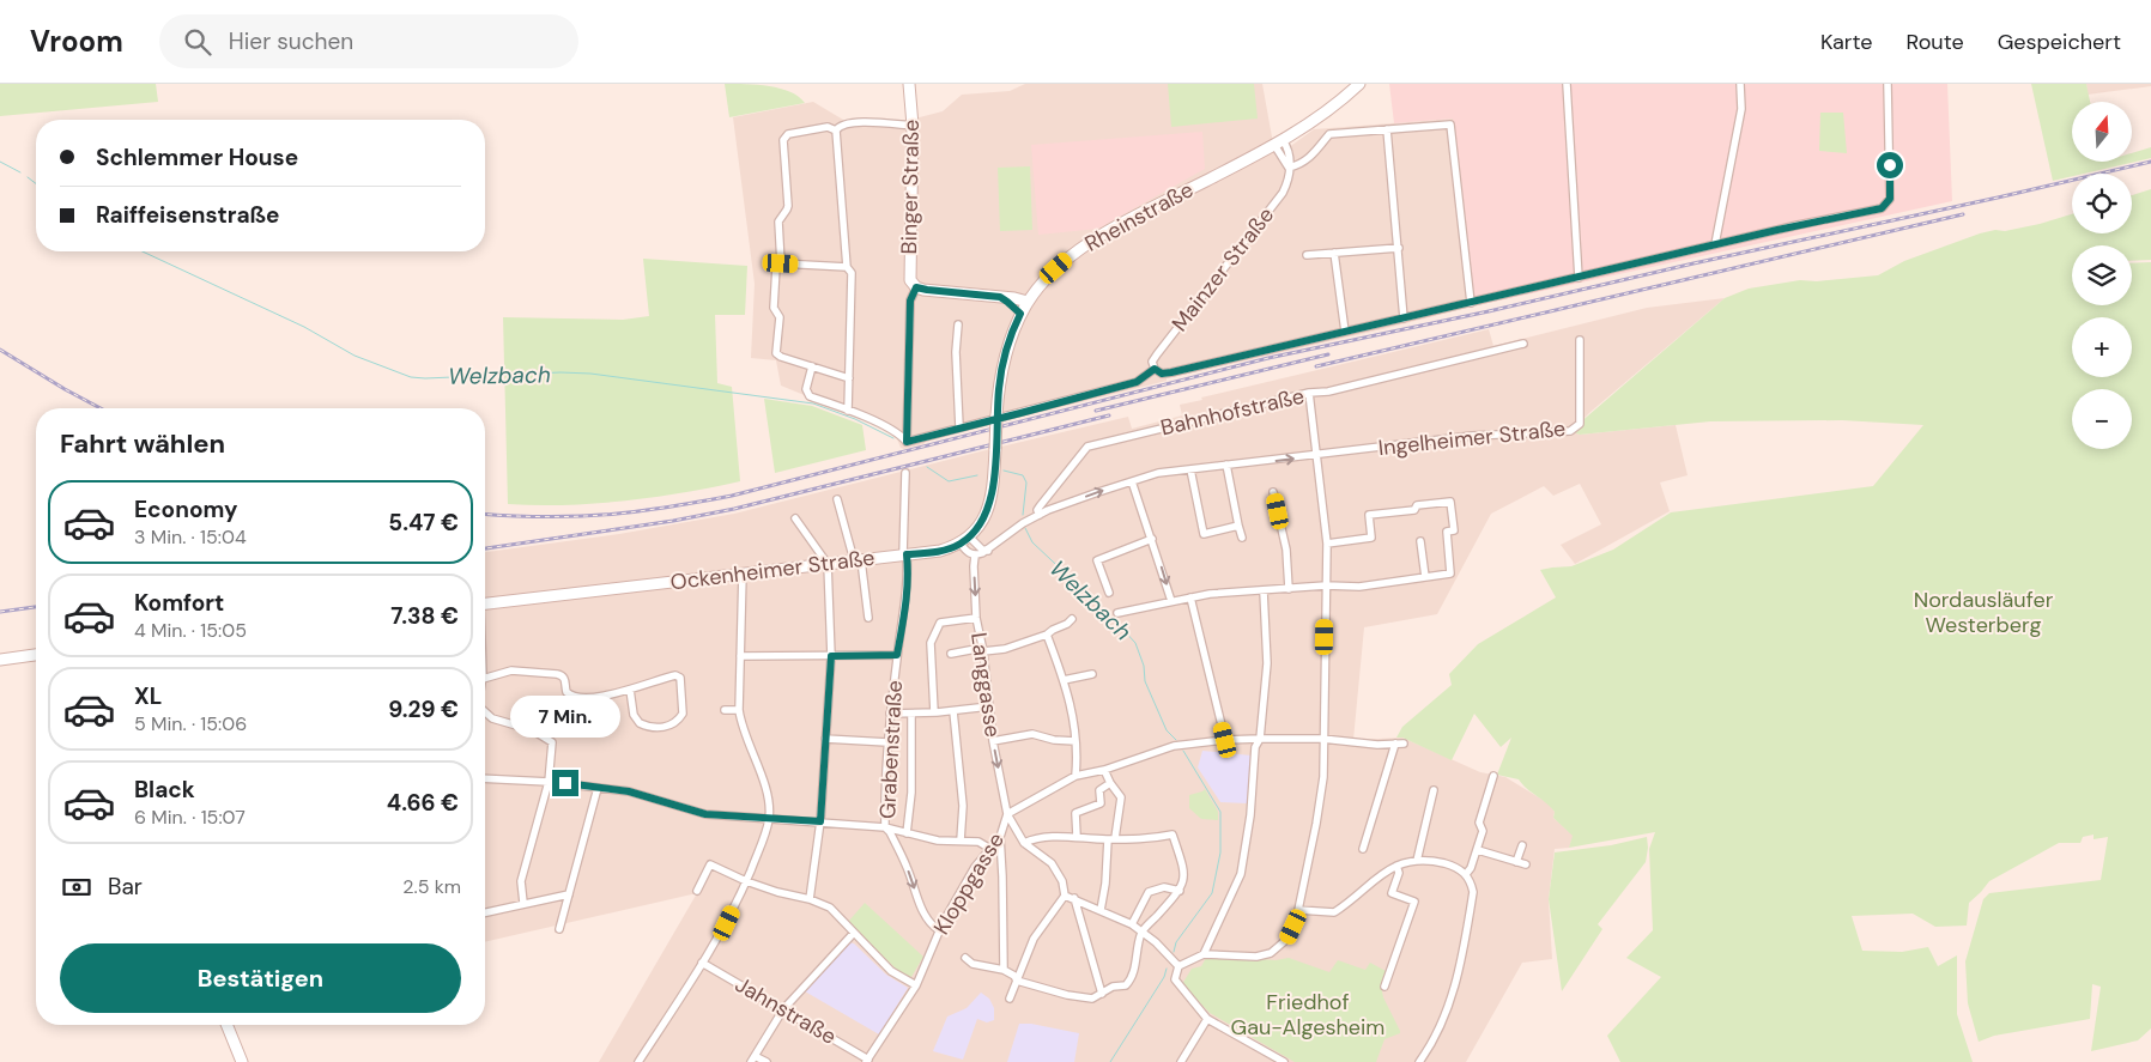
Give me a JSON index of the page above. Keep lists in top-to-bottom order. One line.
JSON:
{"streets":{"main road":["Binger Straße","Rheinstraße","Ockenheimer Straße"],"street":["Mainzer Straße","Bahnhofstraße","Ingelheimer Straße","Langgasse","Grabenstraße","Kloppgasse","Jahnstraße"]},"crossings":[["Rheinstraße","Mainzer Straße"],["Rheinstraße","Ockenheimer Straße"],["Bahnhofstraße","Ingelheimer Straße"],["Ockenheimer Straße","Grabenstraße"],["Langgasse","Kloppgasse"],["Grabenstraße","Kloppgasse"],["Kloppgasse","Jahnstraße"]],"water":["Welzbach"],"parks":["Nordausläufer Westerberg","Friedhof Gau-Algesheim"],"north":"top","page":{"header":"Vroom","search":"Hier suchen","nav":["Karte","Route","Gespeichert"],"map_buttons":["+","−"],"banner":["Schlemmer House","Raiffeisenstraße"],"heading":"Fahrt wählen","list":[{"name":"Economy","note":"3 Min. · 15:04","value":"5.47 €"},{"name":"Komfort","note":"4 Min. · 15:05","value":"7.38 €"},{"name":"XL","note":"5 Min. · 15:06","value":"9.29 €"},{"name":"Black","note":"6 Min. · 15:07","value":"4.66 €"}],"bubble":"7 Min.","pay":["Bar","2.5 km"],"buttons":"Bestätigen"}}
